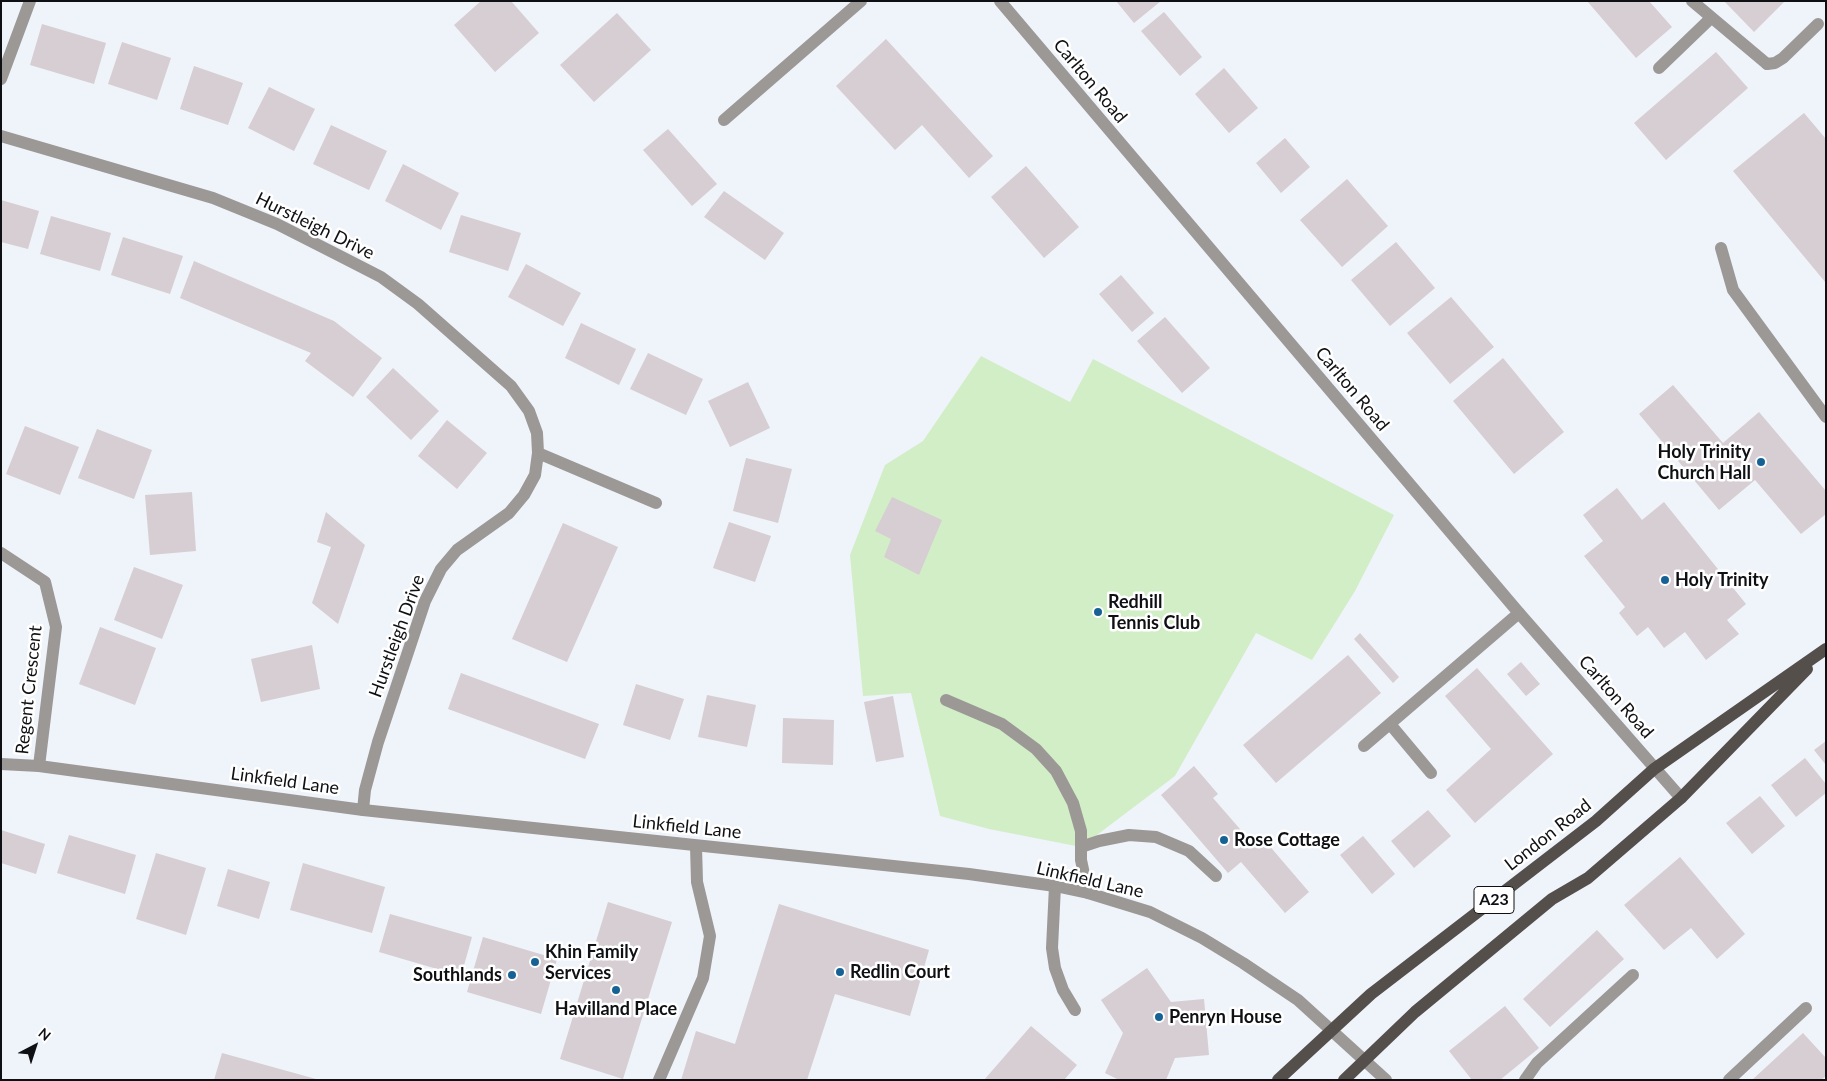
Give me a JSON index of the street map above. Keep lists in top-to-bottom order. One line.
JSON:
{"streets":{"main road":["London Road","A23"],"street":["Carlton Road","Hurstleigh Drive","Regent Crescent","Linkfield Lane"]},"crossings":[["Carlton Road","London Road"],["Hurstleigh Drive","Linkfield Lane"],["Regent Crescent","Linkfield Lane"],["Linkfield Lane","London Road"]],"places":["Holy Trinity Church Hall","Holy Trinity","Redhill Tennis Club","Rose Cottage","Khin Family Services","Redlin Court","Southlands","Havilland Place","Penryn House"],"north":"top right"}
